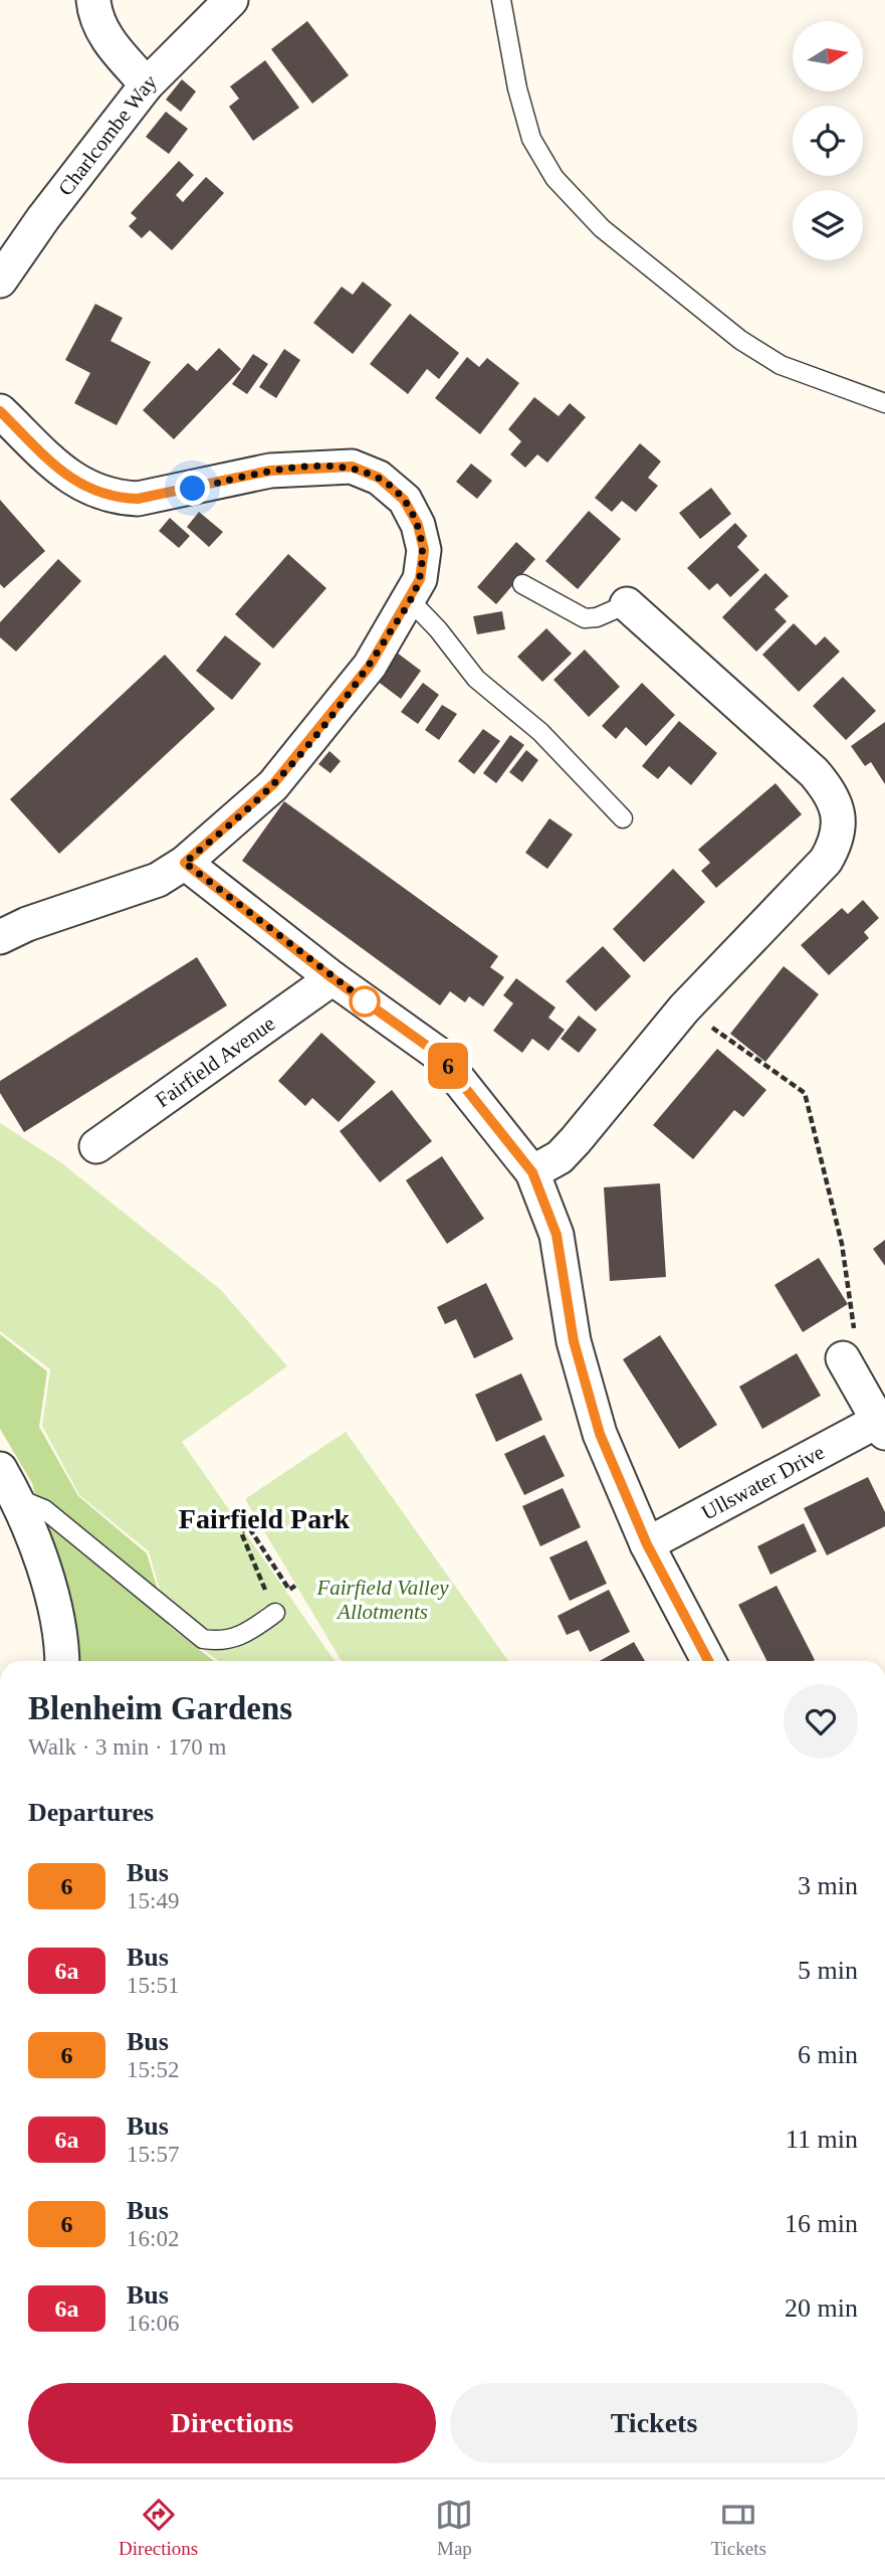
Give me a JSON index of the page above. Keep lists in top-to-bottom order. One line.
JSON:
{"streets":{"street":["Charlcombe Way","Fairfield Avenue","Ullswater Drive"]},"districts":["Fairfield Park"],"parks":["Fairfield Valley Allotments"],"lines":["bus line 6"],"north":"right","page":{"on_map":"6","heading":[["Blenheim Gardens","Walk · 3 min · 170 m"],"Departures"],"list":[{"mark":"6","name":"Bus","note":"15:49","value":"3 min"},{"mark":"6a","name":"Bus","note":"15:51","value":"5 min"},{"mark":"6","name":"Bus","note":"15:52","value":"6 min"},{"mark":"6a","name":"Bus","note":"15:57","value":"11 min"},{"mark":"6","name":"Bus","note":"16:02","value":"16 min"},{"mark":"6a","name":"Bus","note":"16:06","value":"20 min"}],"buttons":["Directions","Tickets"],"tabs":["Directions","Map","Tickets"]}}
